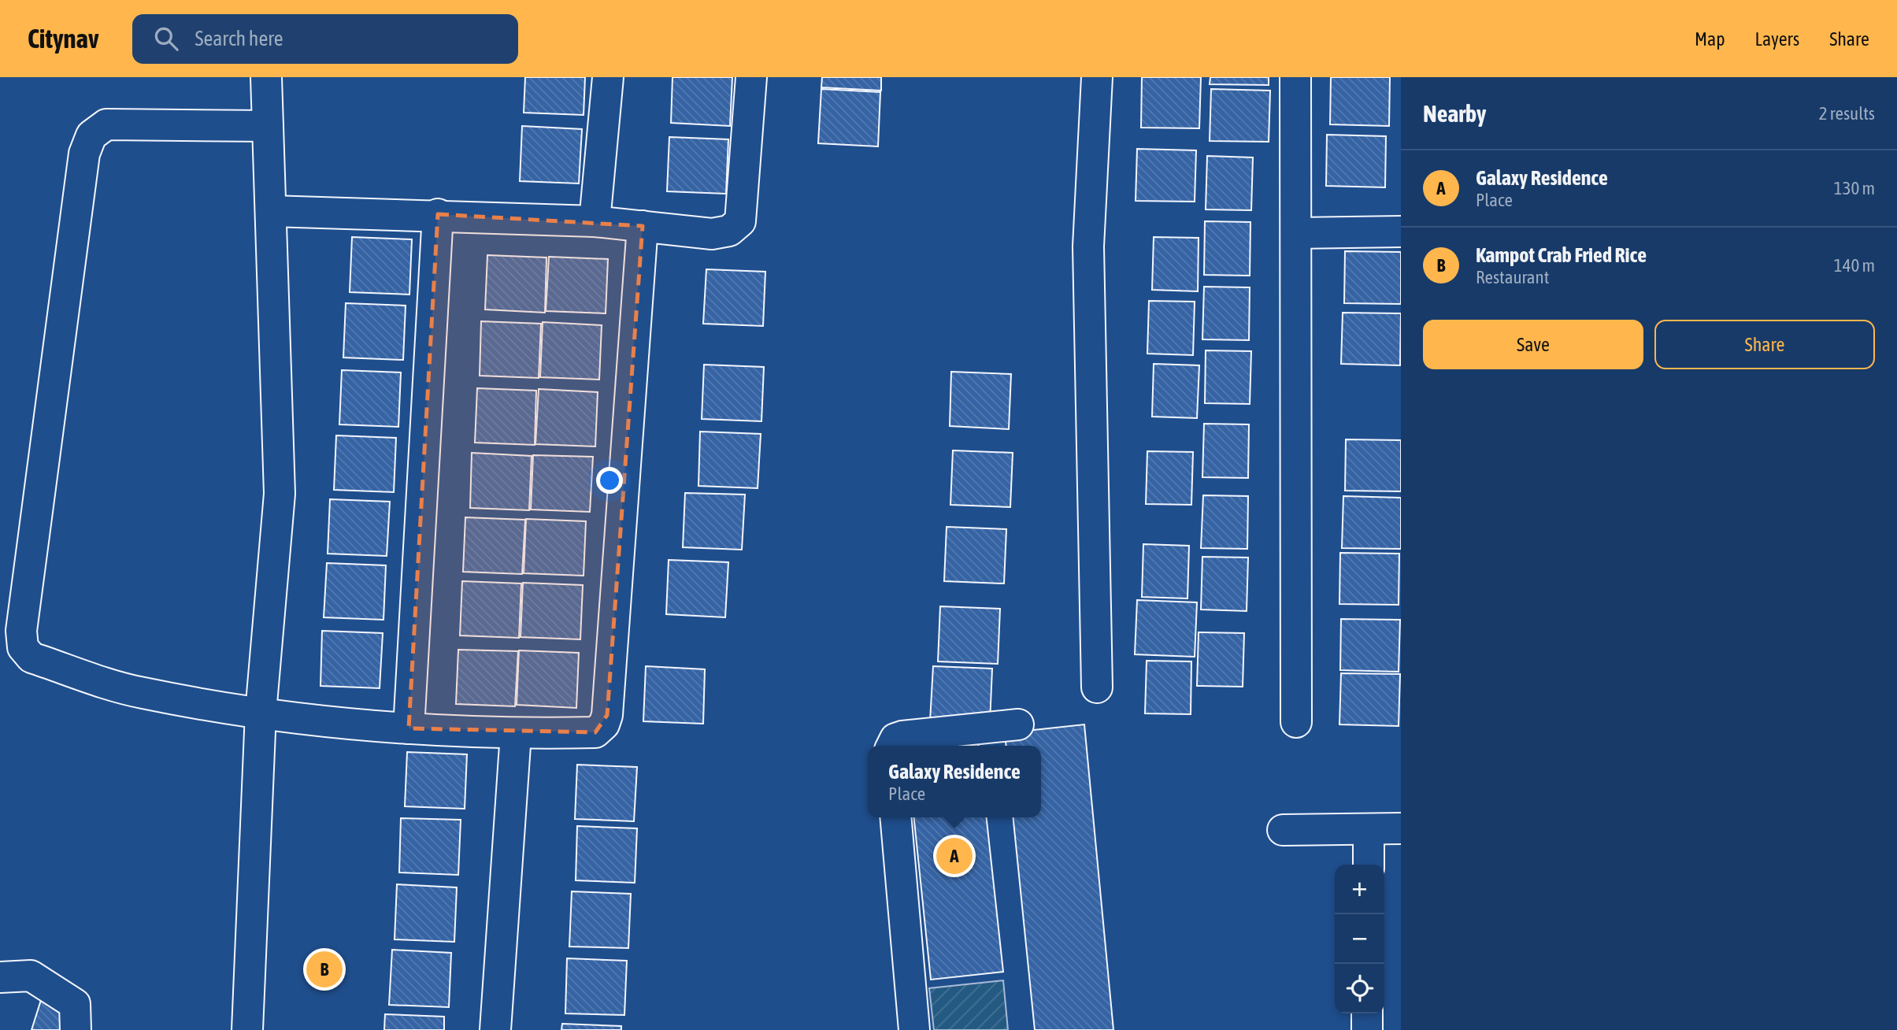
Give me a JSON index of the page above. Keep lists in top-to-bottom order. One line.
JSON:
{"page":{"header":"Citynav","search":"Search here","nav":["Map","Layers","Share"],"heading":["Nearby","2 results"],"list":[{"mark":"A","name":"Galaxy Residence","note":"Place","value":"130 m"},{"mark":"B","name":"Kampot Crab Fried Rice","note":"Restaurant","value":"140 m"}],"buttons":["Save","Share"],"popup":["Galaxy Residence","Place"],"pins":["A","B"],"map_buttons":["+","−"]}}
